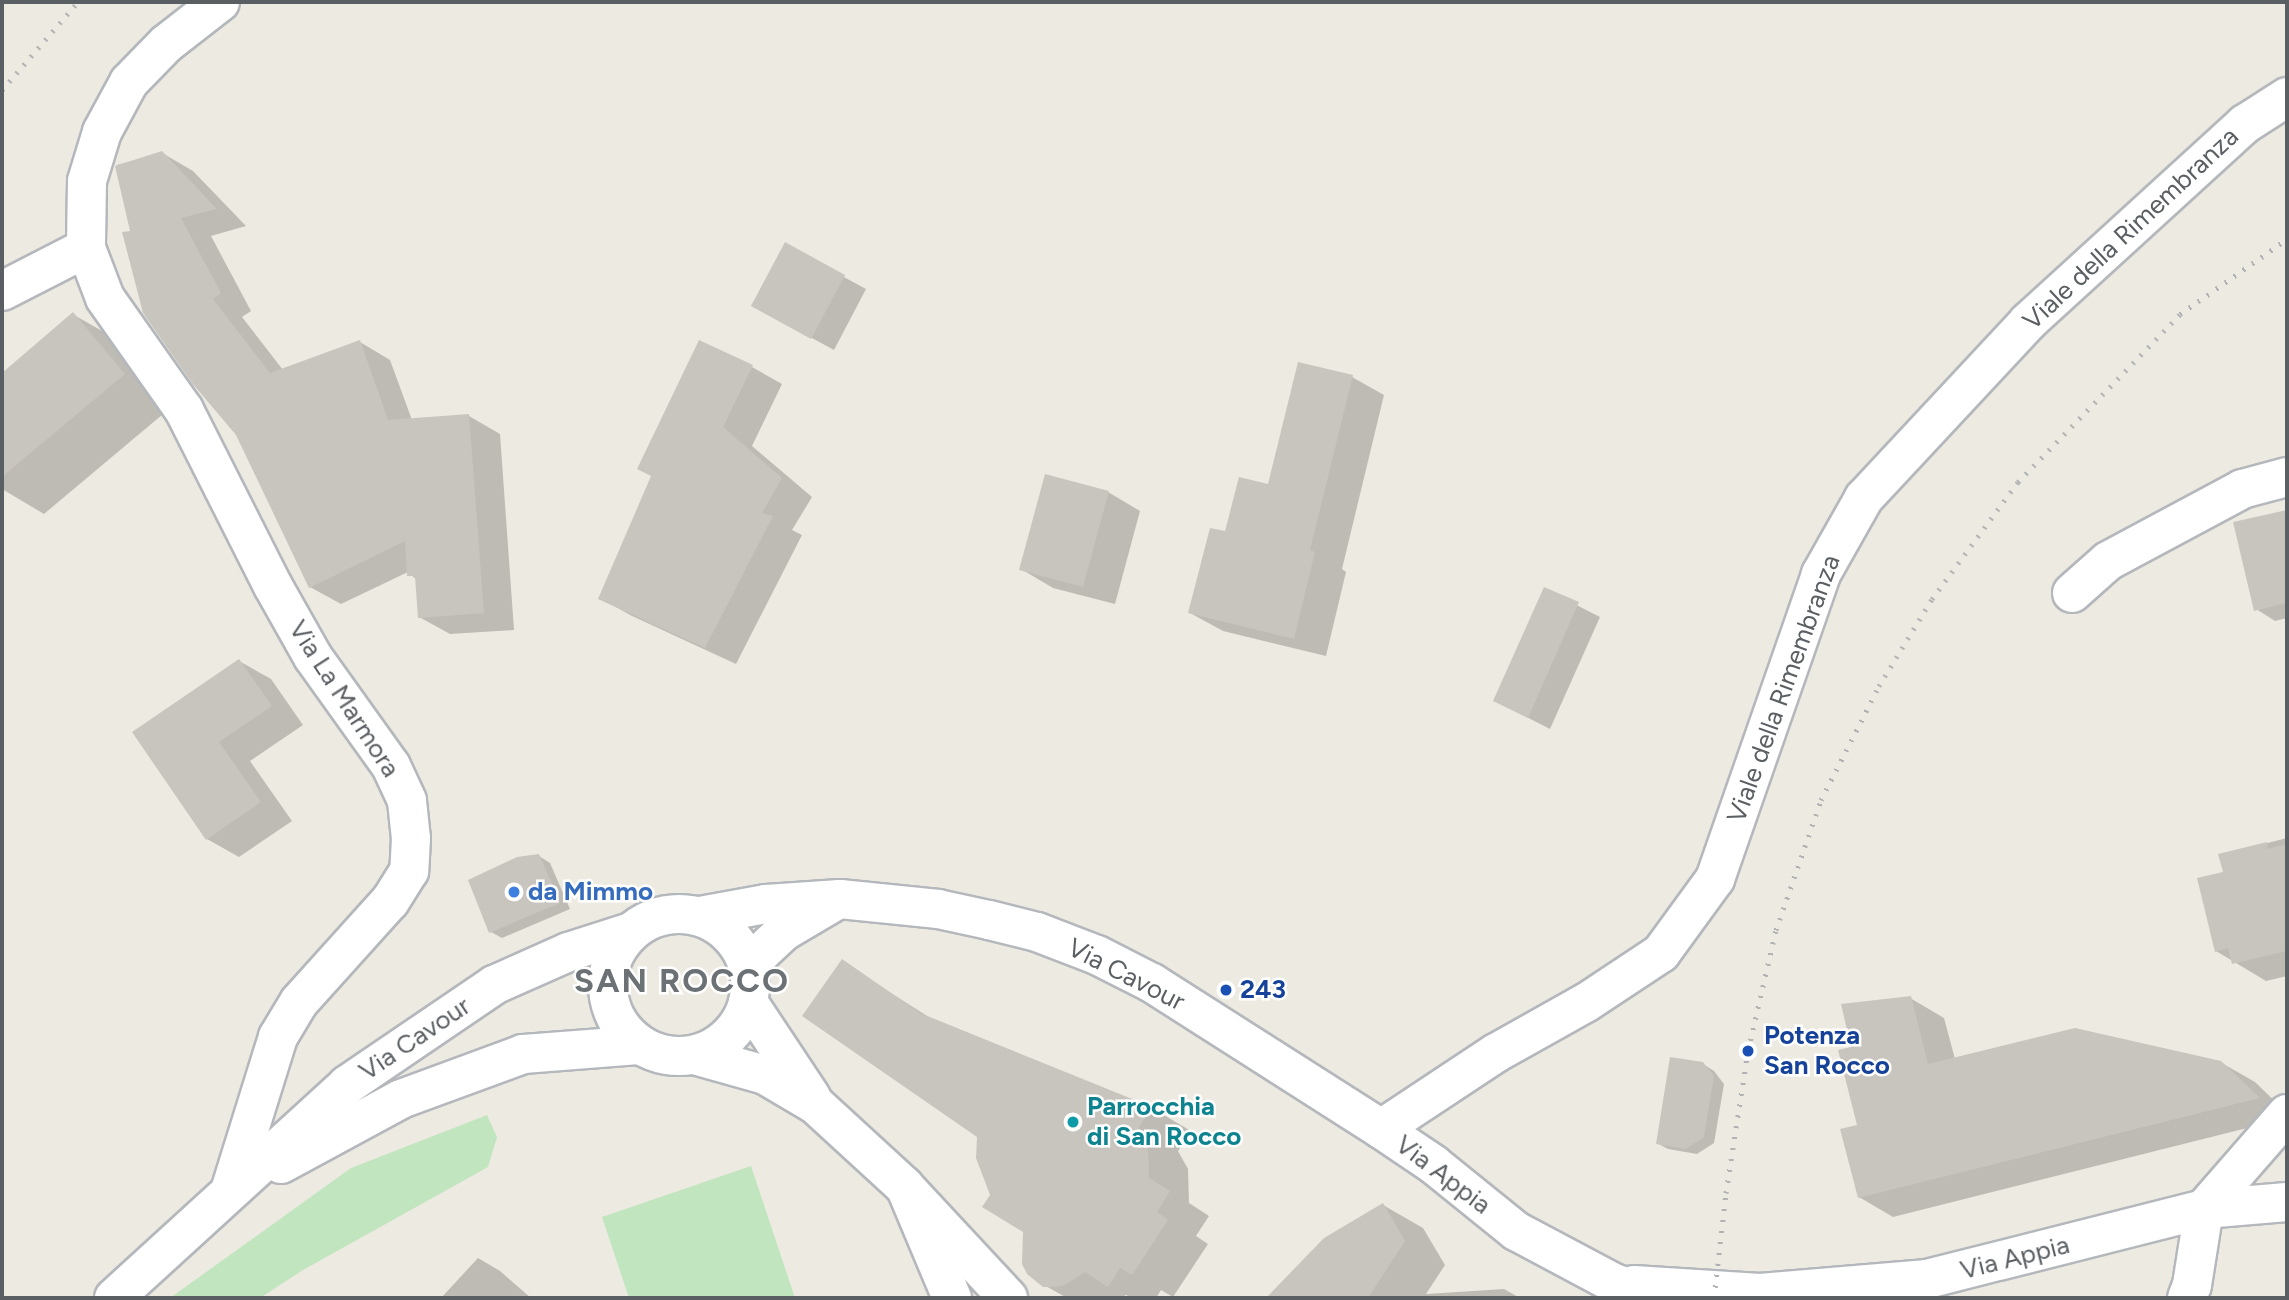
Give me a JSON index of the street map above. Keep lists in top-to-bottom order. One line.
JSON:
{"streets":{"street":["Viale della Rimembranza","Via La Marmora","Via Cavour","Via Appia"]},"crossings":[["Viale della Rimembranza","Via Cavour"],["Viale della Rimembranza","Via Appia"],["Via La Marmora","Via Cavour"],["Via Cavour","Via Appia"]],"districts":["SAN ROCCO"],"places":["da Mimmo","243","Potenza San Rocco","Parrocchia di San Rocco"]}
